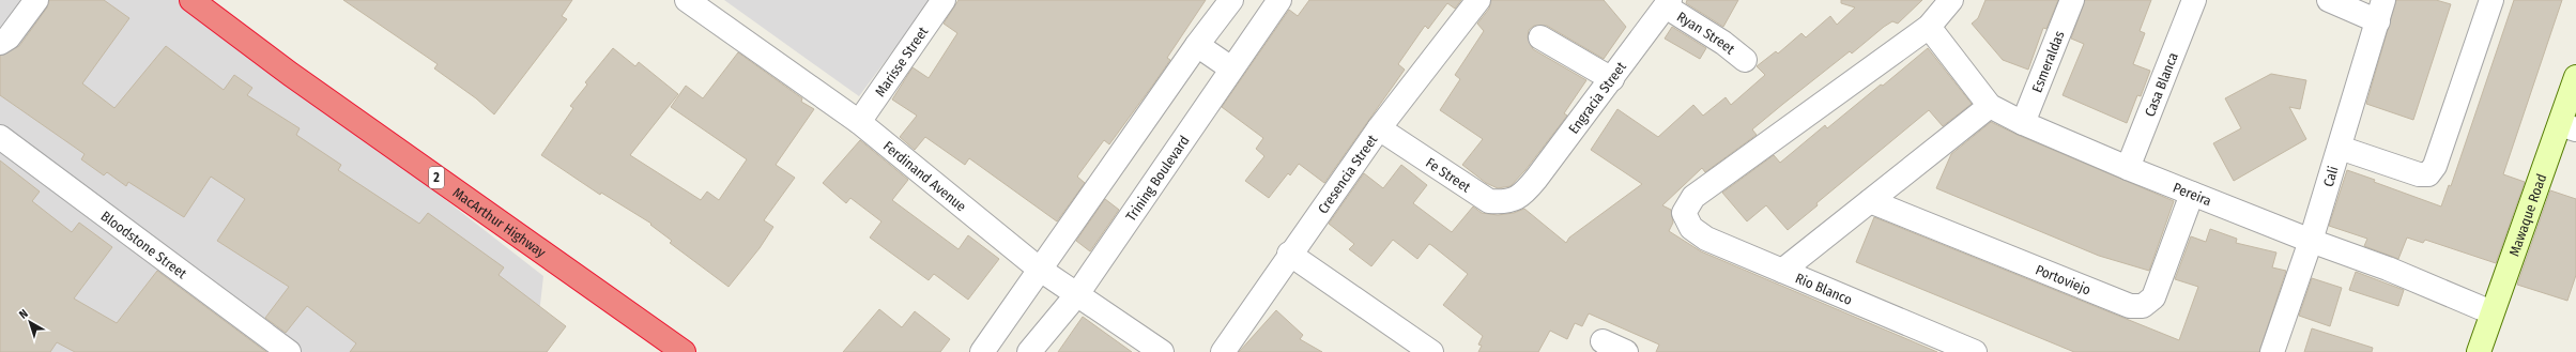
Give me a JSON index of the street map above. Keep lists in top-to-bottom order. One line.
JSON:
{"streets":{"highway":["2","MacArthur Highway"],"main road":["Mawaque Road"],"street":["Ryan Street","Marisse Street","Esmeraldas","Casa Blanca","Engracia Street","Cresencia Street","Fe Street","Ferdinand Avenue","Cali","Trining Boulevard","Pereira","Bloodstone Street","Portoviejo","Rio Blanco"]},"crossings":[["Ryan Street","Engracia Street"],["Marisse Street","Ferdinand Avenue"],["Esmeraldas","Pereira"],["Casa Blanca","Pereira"],["Engracia Street","Fe Street"],["Cresencia Street","Fe Street"],["Ferdinand Avenue","Trining Boulevard"],["Cali","Pereira"],["Pereira","Mawaque Road"],["Pereira","Portoviejo"],["Pereira","Rio Blanco"]],"north":"top left"}
